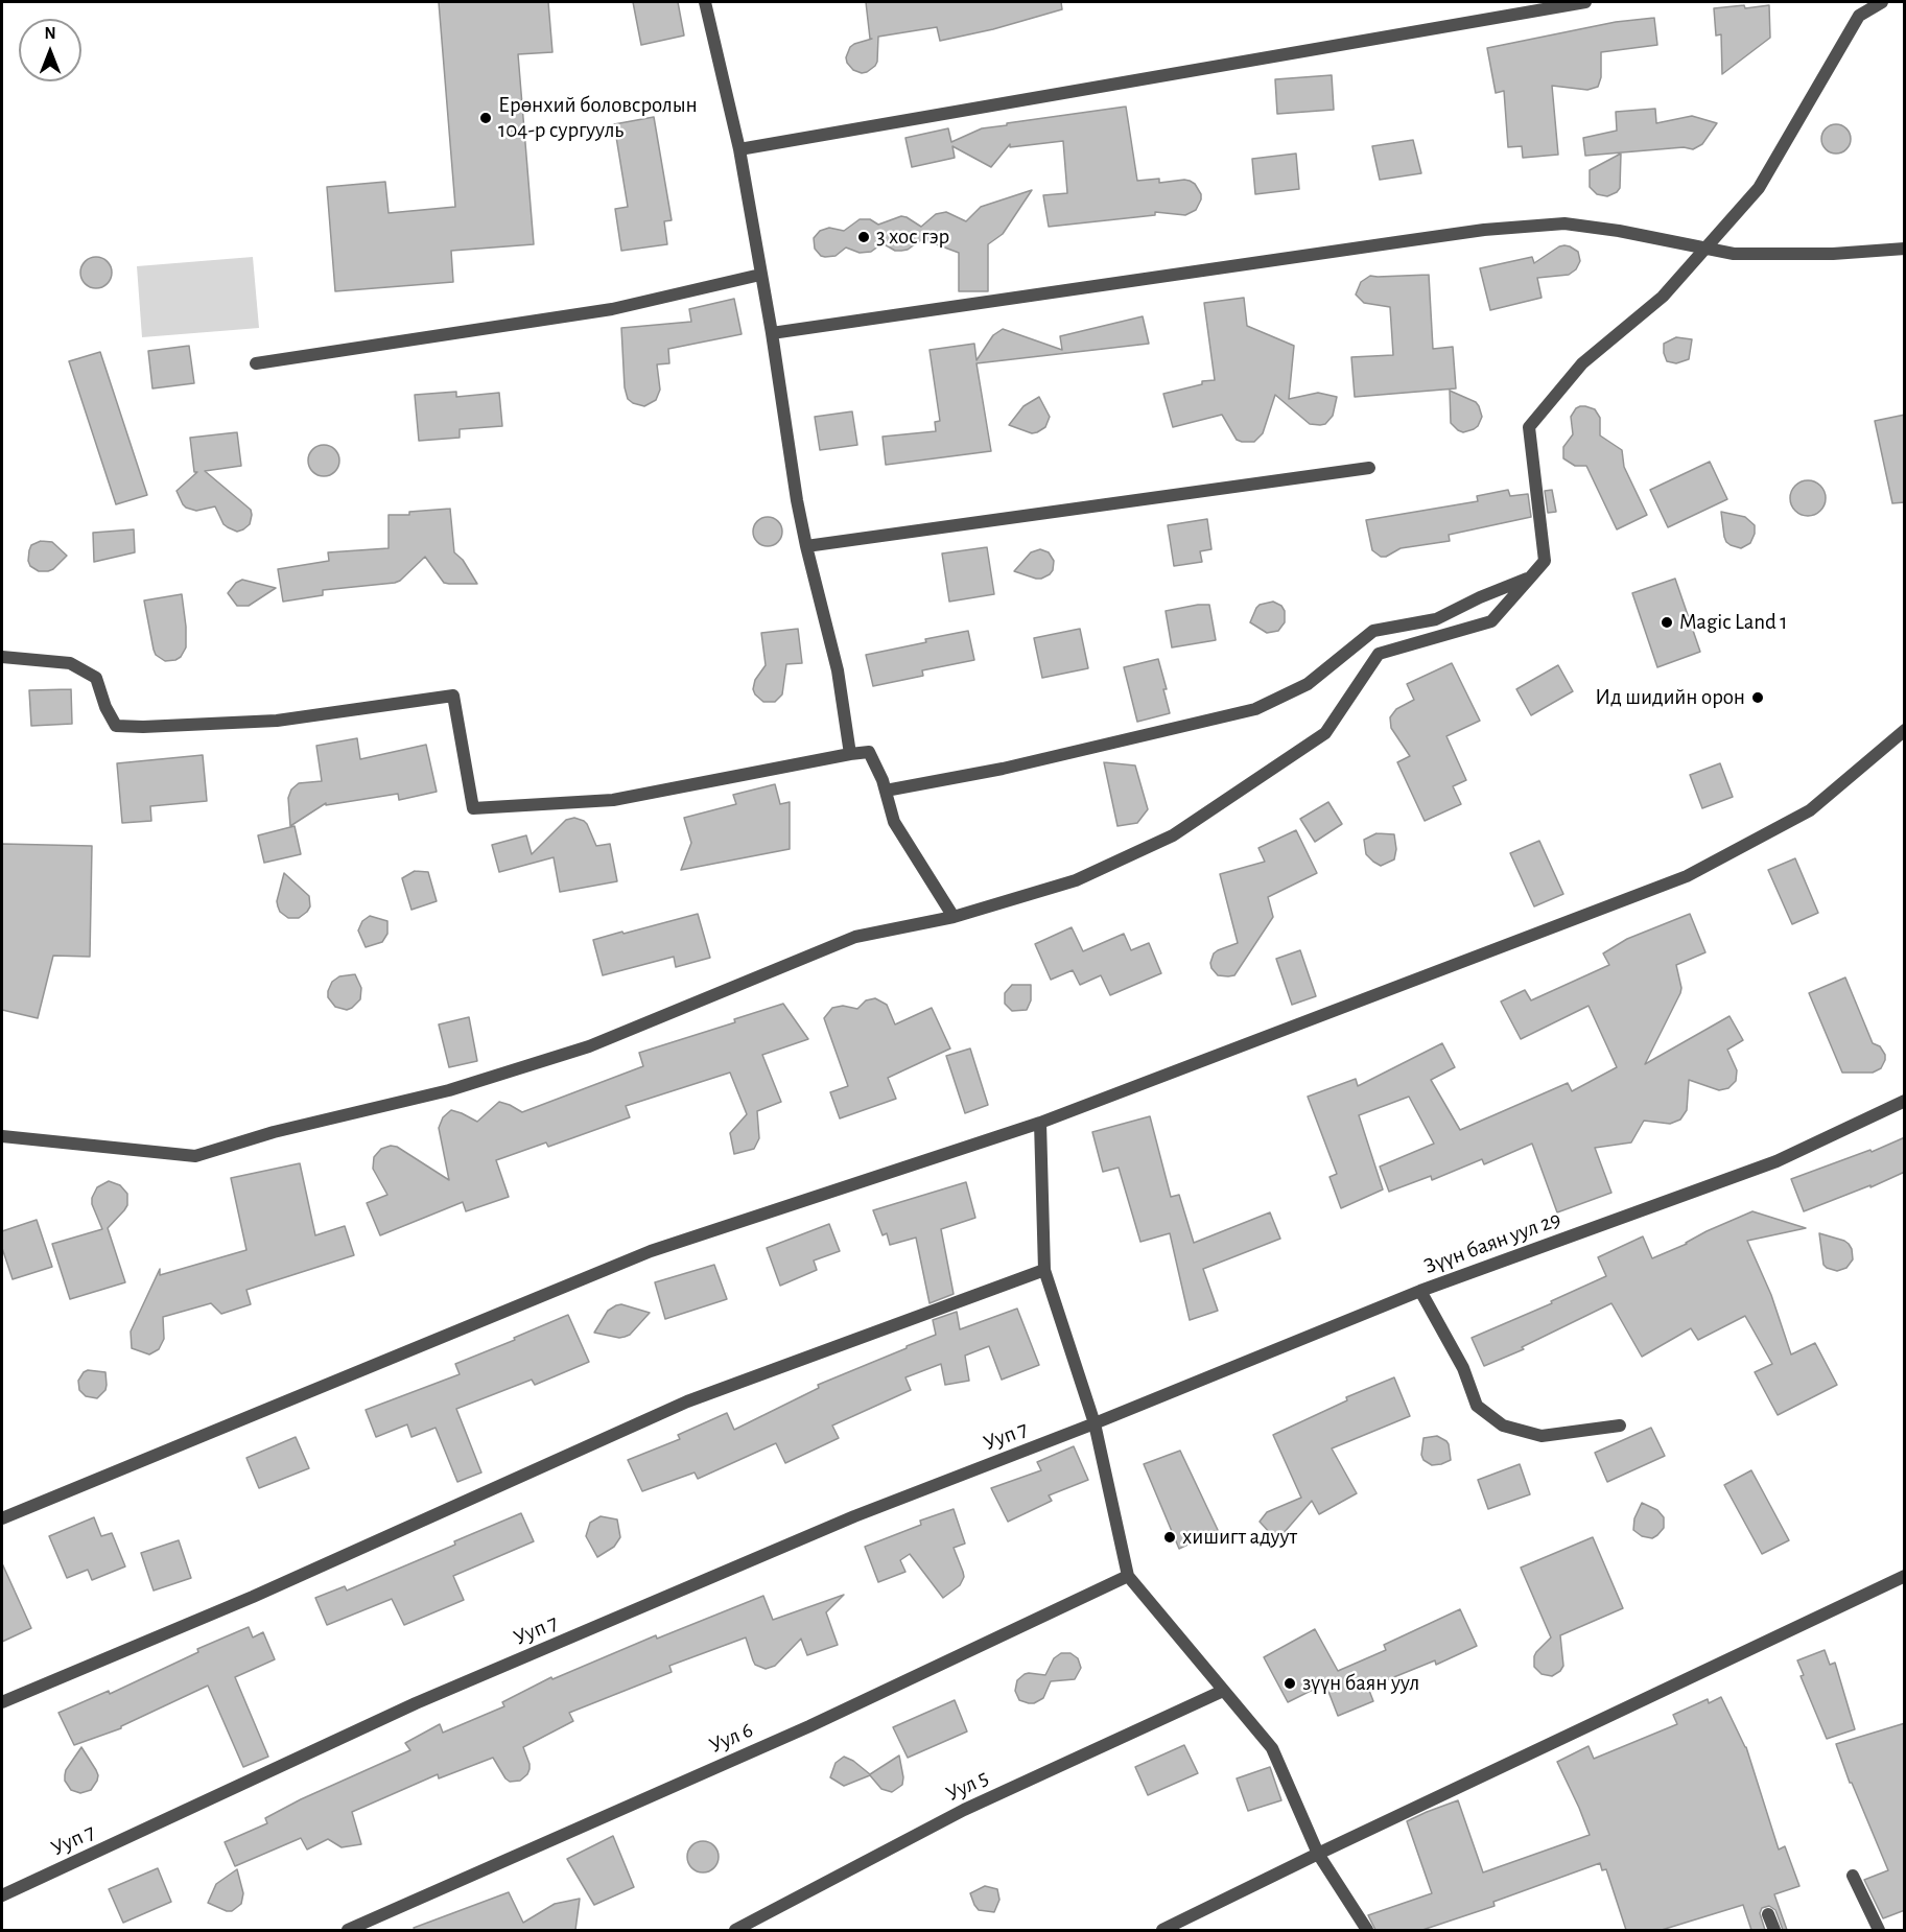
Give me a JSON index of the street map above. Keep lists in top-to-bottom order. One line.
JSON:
{"streets":{"street":["Зүүн баян уул 29","Ууп 7","Уул 6","Уул 5"]},"crossings":[["Зүүн баян уул 29","Ууп 7"]],"places":["Ерөнхий боловсролын 104-р сургууль","3 хос гэр","Magic Land 1","Ид шидийн орон","хишигт адуут","зүүн баян уул"],"north":"top"}
